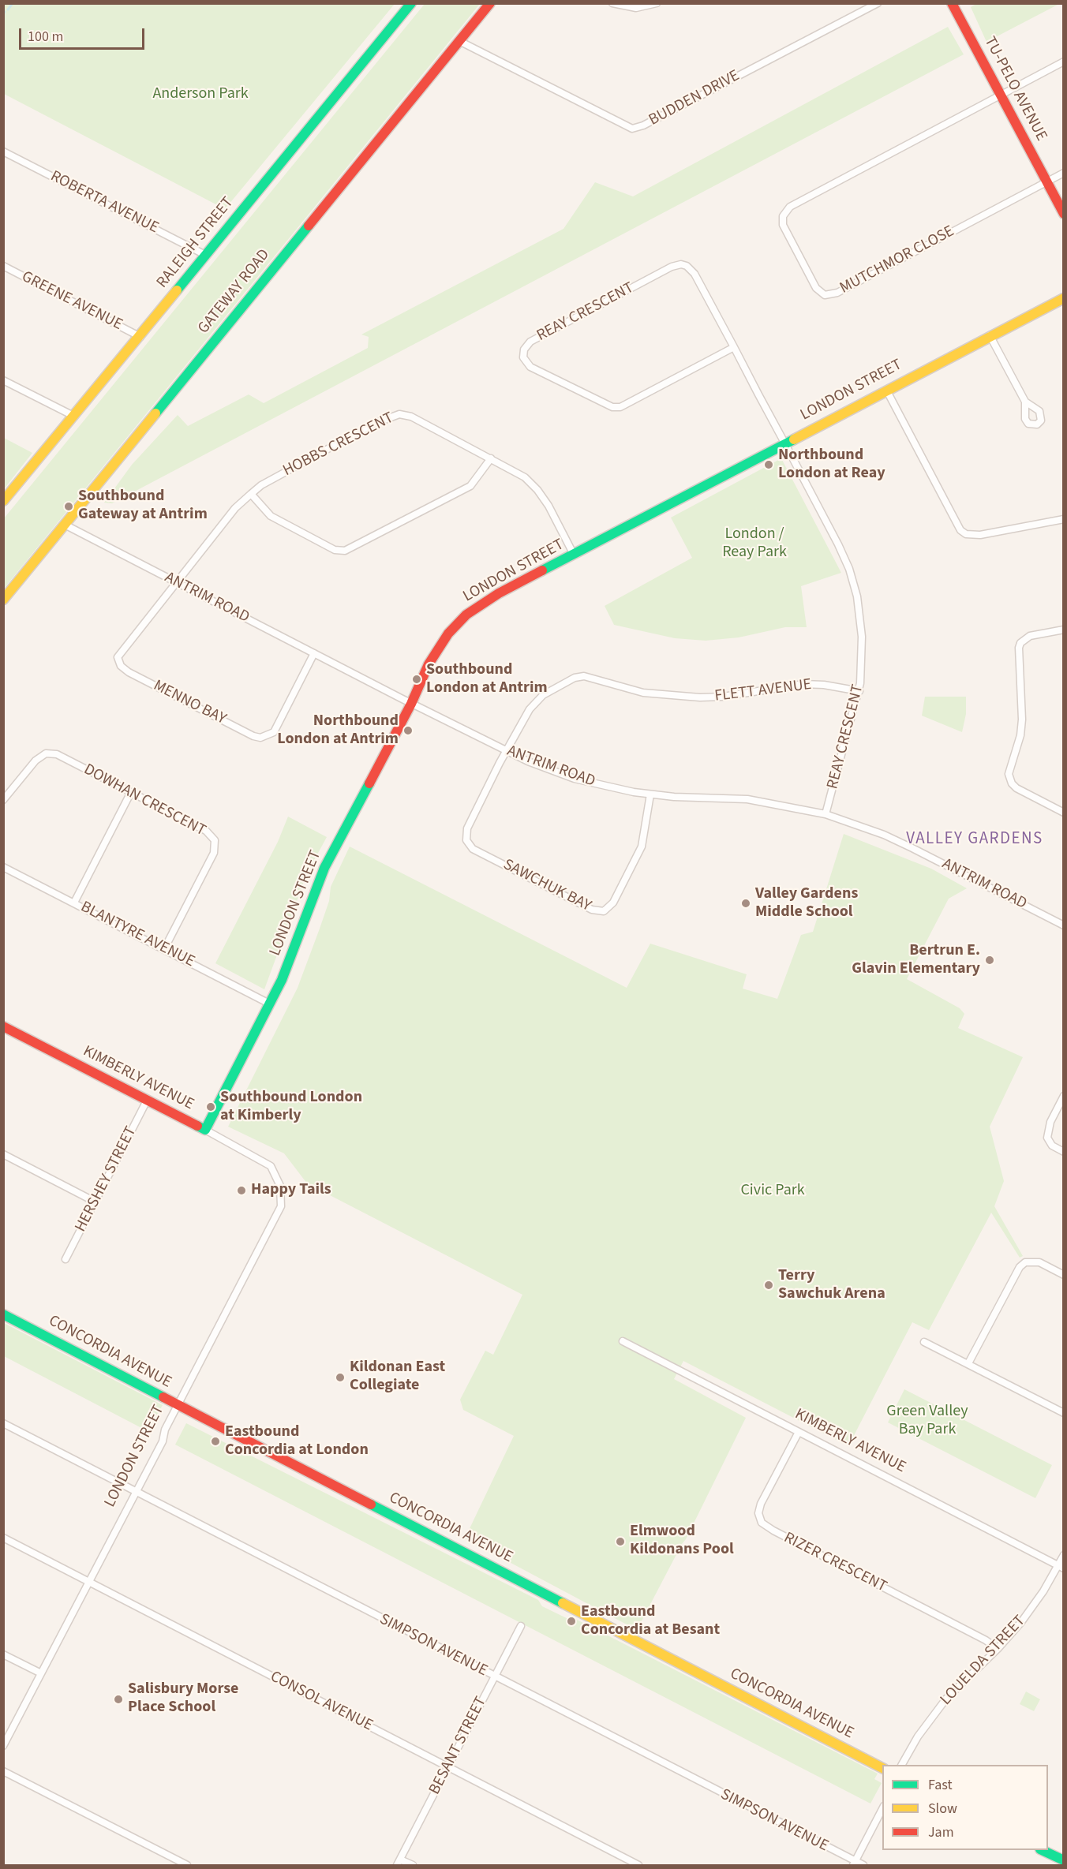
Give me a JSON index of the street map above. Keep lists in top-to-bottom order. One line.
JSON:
{"streets":{"street":["TU-PELO AVENUE","BUDDEN DRIVE","ROBERTA AVENUE","RALEIGH STREET","MUTCHMOR CLOSE","GATEWAY ROAD","GREENE AVENUE","REAY CRESCENT","LONDON STREET","HOBBS CRESCENT","ANTRIM ROAD","FLETT AVENUE","MENNO BAY","DOWHAN CRESCENT","SAWCHUK BAY","BLANTYRE AVENUE","KIMBERLY AVENUE","HERSHEY STREET","CONCORDIA AVENUE","RIZER CRESCENT","SIMPSON AVENUE","LOUELDA STREET","CONSOL AVENUE","BESANT STREET"]},"crossings":[["TU-PELO AVENUE","MUTCHMOR CLOSE"],["BUDDEN DRIVE","GATEWAY ROAD"],["ROBERTA AVENUE","RALEIGH STREET"],["RALEIGH STREET","GREENE AVENUE"],["GATEWAY ROAD","ANTRIM ROAD"],["REAY CRESCENT","LONDON STREET"],["REAY CRESCENT","ANTRIM ROAD"],["REAY CRESCENT","FLETT AVENUE"],["LONDON STREET","HOBBS CRESCENT"],["LONDON STREET","ANTRIM ROAD"],["LONDON STREET","BLANTYRE AVENUE"],["LONDON STREET","KIMBERLY AVENUE"],["LONDON STREET","CONCORDIA AVENUE"],["LONDON STREET","SIMPSON AVENUE"],["LONDON STREET","CONSOL AVENUE"],["HOBBS CRESCENT","ANTRIM ROAD"],["HOBBS CRESCENT","MENNO BAY"],["ANTRIM ROAD","FLETT AVENUE"],["ANTRIM ROAD","MENNO BAY"],["ANTRIM ROAD","SAWCHUK BAY"],["FLETT AVENUE","SAWCHUK BAY"],["DOWHAN CRESCENT","BLANTYRE AVENUE"],["KIMBERLY AVENUE","HERSHEY STREET"],["KIMBERLY AVENUE","RIZER CRESCENT"],["KIMBERLY AVENUE","LOUELDA STREET"],["RIZER CRESCENT","LOUELDA STREET"],["SIMPSON AVENUE","BESANT STREET"],["CONSOL AVENUE","BESANT STREET"]],"districts":["VALLEY GARDENS"],"parks":["Anderson Park","London / Reay Park","Civic Park","Green Valley Bay Park"],"places":["Northbound London at Reay","Southbound Gateway at Antrim","Southbound London at Antrim","Northbound London at Antrim","Valley Gardens Middle School","Bertrun E. Glavin Elementary","Southbound London at Kimberly","Happy Tails","Terry Sawchuk Arena","Kildonan East Collegiate","Eastbound Concordia at London","Elmwood Kildonans Pool","Eastbound Concordia at Besant","Salisbury Morse Place School"],"legend":["Fast","Slow","Jam"],"scale_bar":"100 m"}
